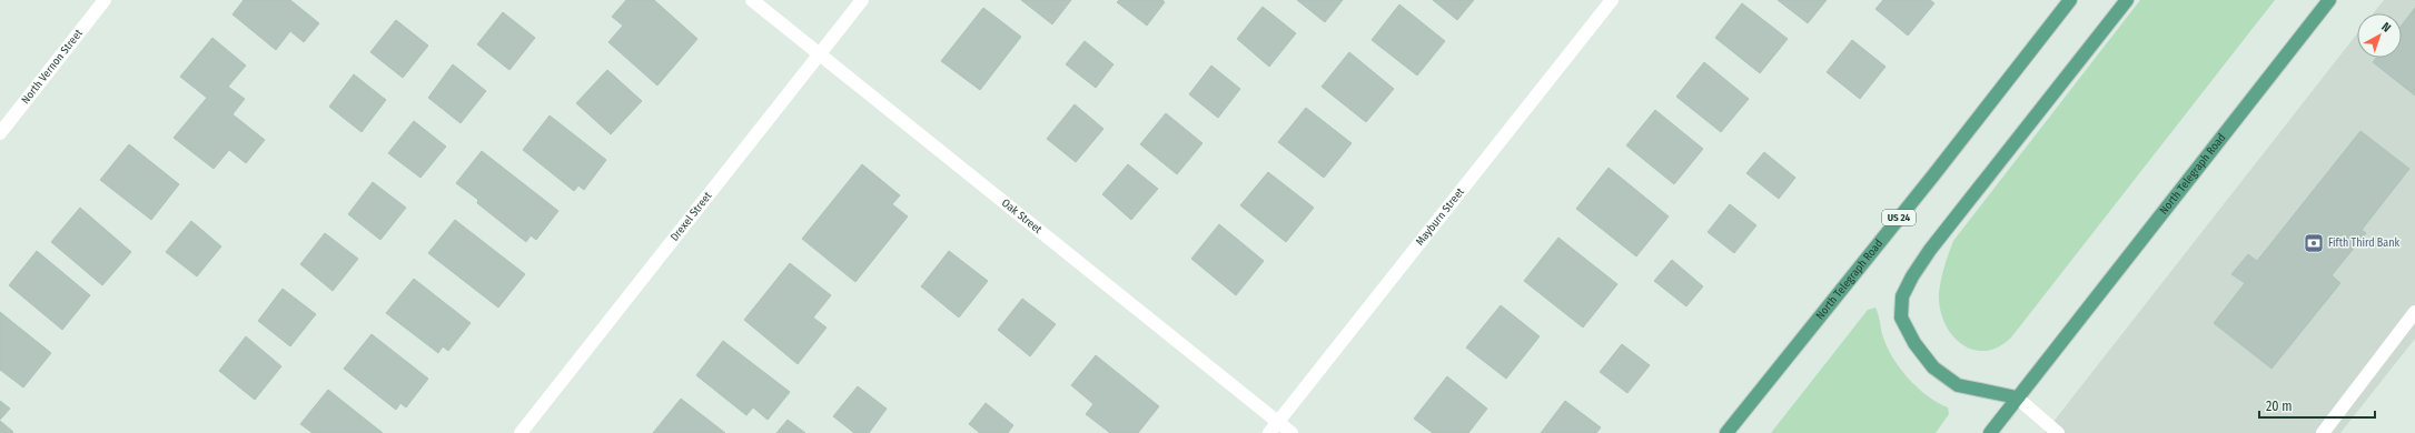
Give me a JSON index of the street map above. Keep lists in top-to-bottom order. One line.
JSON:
{"streets":{"main road":["North Telegraph Road","US 24"],"street":["North Vernon Street","Oak Street","Mayburn Street","Drexel Street"]},"crossings":[["Oak Street","Mayburn Street"],["Oak Street","Drexel Street"]],"places":{"bank":["Fifth Third Bank"]},"scale_bar":"20 m","north":"top right"}
